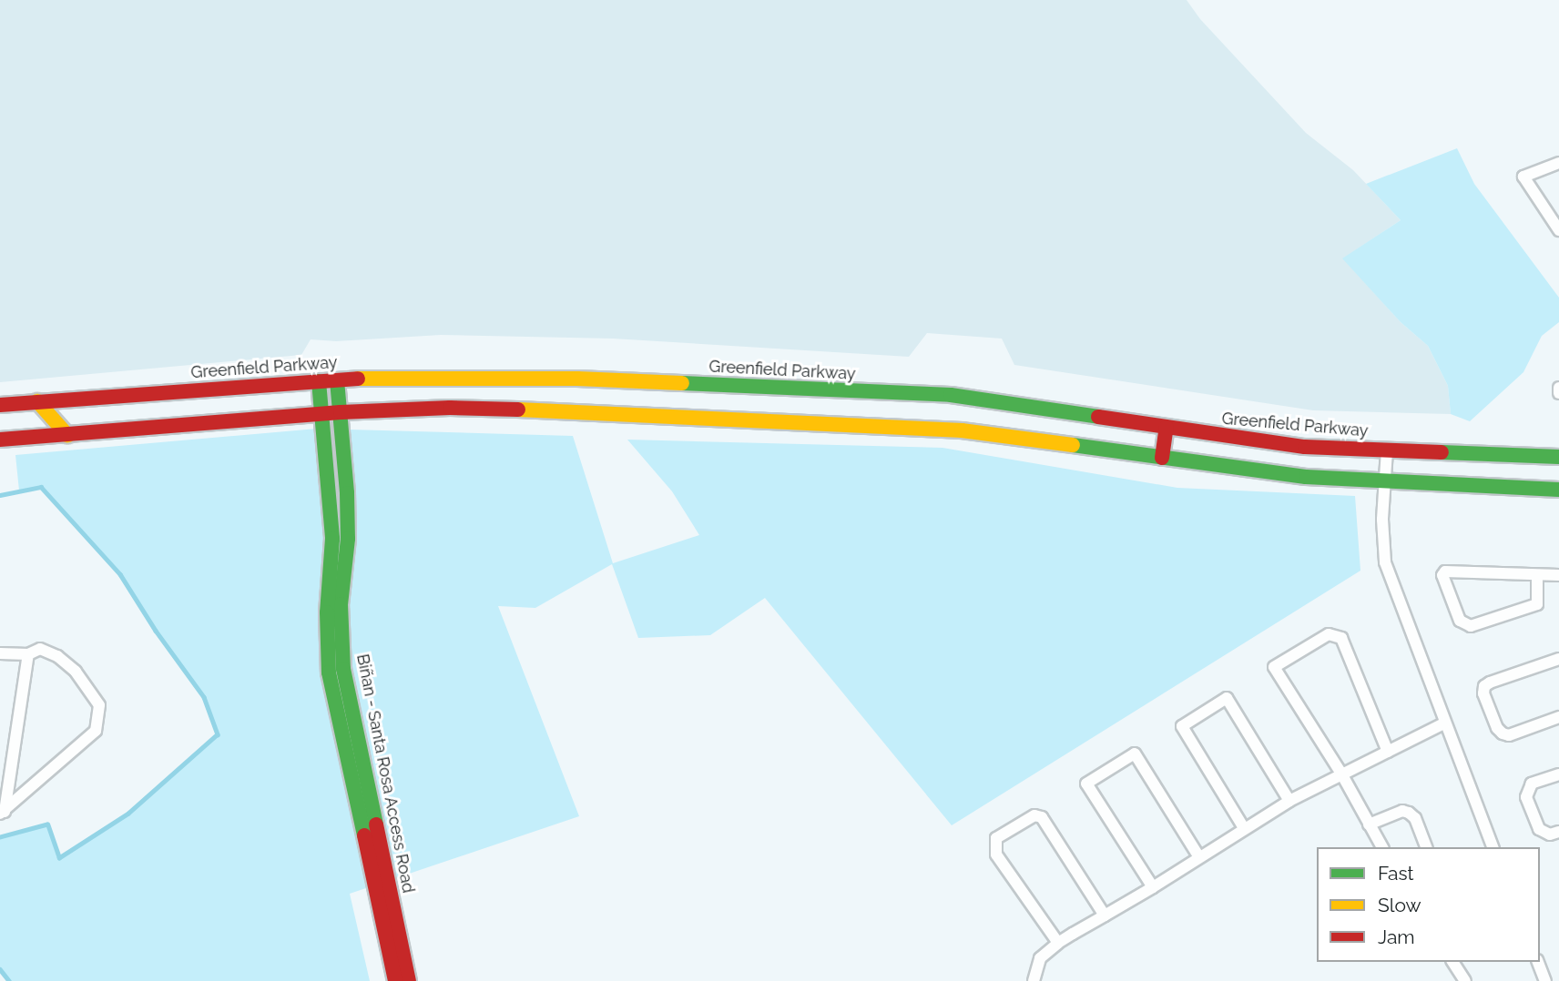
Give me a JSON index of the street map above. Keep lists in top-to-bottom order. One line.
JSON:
{"streets":{"main road":["Greenfield Parkway","Biñan - Santa Rosa Access Road"]},"crossings":[["Greenfield Parkway","Biñan - Santa Rosa Access Road"]],"legend":["Fast","Slow","Jam"]}
